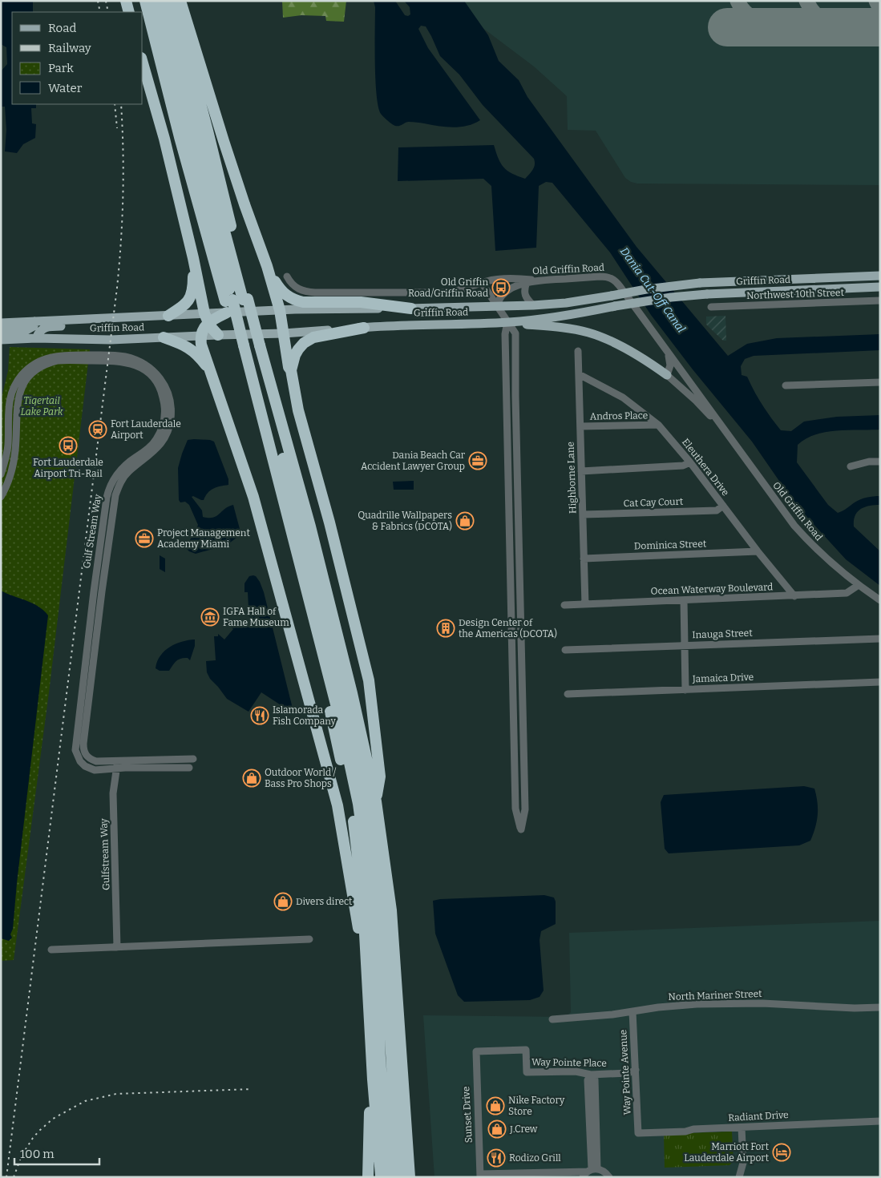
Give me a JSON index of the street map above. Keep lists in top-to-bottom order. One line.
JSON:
{"streets":{"main road":["Griffin Road"],"street":["Old Griffin Road","Northwest 10th Street","Andros Place","Eleuthera Drive","Highborne Lane","Cat Cay Court","Gulf Stream Way","Dominica Street","Ocean Waterway Boulevard","Inauga Street","Jamaica Drive","Gulfstream Way","North Mariner Street","Way Pointe Place","Way Pointe Avenue","Sunset Drive","Radiant Drive"]},"crossings":[["Old Griffin Road","Griffin Road"],["Old Griffin Road","Ocean Waterway Boulevard"],["Andros Place","Eleuthera Drive"],["Andros Place","Highborne Lane"],["Eleuthera Drive","Highborne Lane"],["Eleuthera Drive","Cat Cay Court"],["Eleuthera Drive","Dominica Street"],["Eleuthera Drive","Ocean Waterway Boulevard"],["Highborne Lane","Cat Cay Court"],["Highborne Lane","Dominica Street"],["Highborne Lane","Ocean Waterway Boulevard"],["Gulf Stream Way","Gulfstream Way"],["North Mariner Street","Way Pointe Avenue"],["Way Pointe Place","Way Pointe Avenue"],["Way Pointe Place","Sunset Drive"],["Way Pointe Avenue","Radiant Drive"]],"water":["Dania Cut-Off Canal"],"parks":["Tigertail Lake Park"],"places":{"bus stop":["Old Griffin Road/Griffin Road","Fort Lauderdale Airport Tri-Rail"],"station":["Fort Lauderdale Airport"],"office":["Dania Beach Car Accident Lawyer Group","Project Management Academy Miami"],"shop":["Quadrille Wallpapers & Fabrics (DCOTA)","Outdoor World / Bass Pro Shops","Divers direct","Nike Factory Store","J.Crew"],"museum":["IGFA Hall of Fame Museum"],"building":["Design Center of the Americas (DCOTA)"],"restaurant":["Islamorada Fish Company","Rodizo Grill"],"hotel":["Marriott Fort Lauderdale Airport"]},"legend":["Road","Railway","Park","Water"],"scale_bar":"100 m"}
